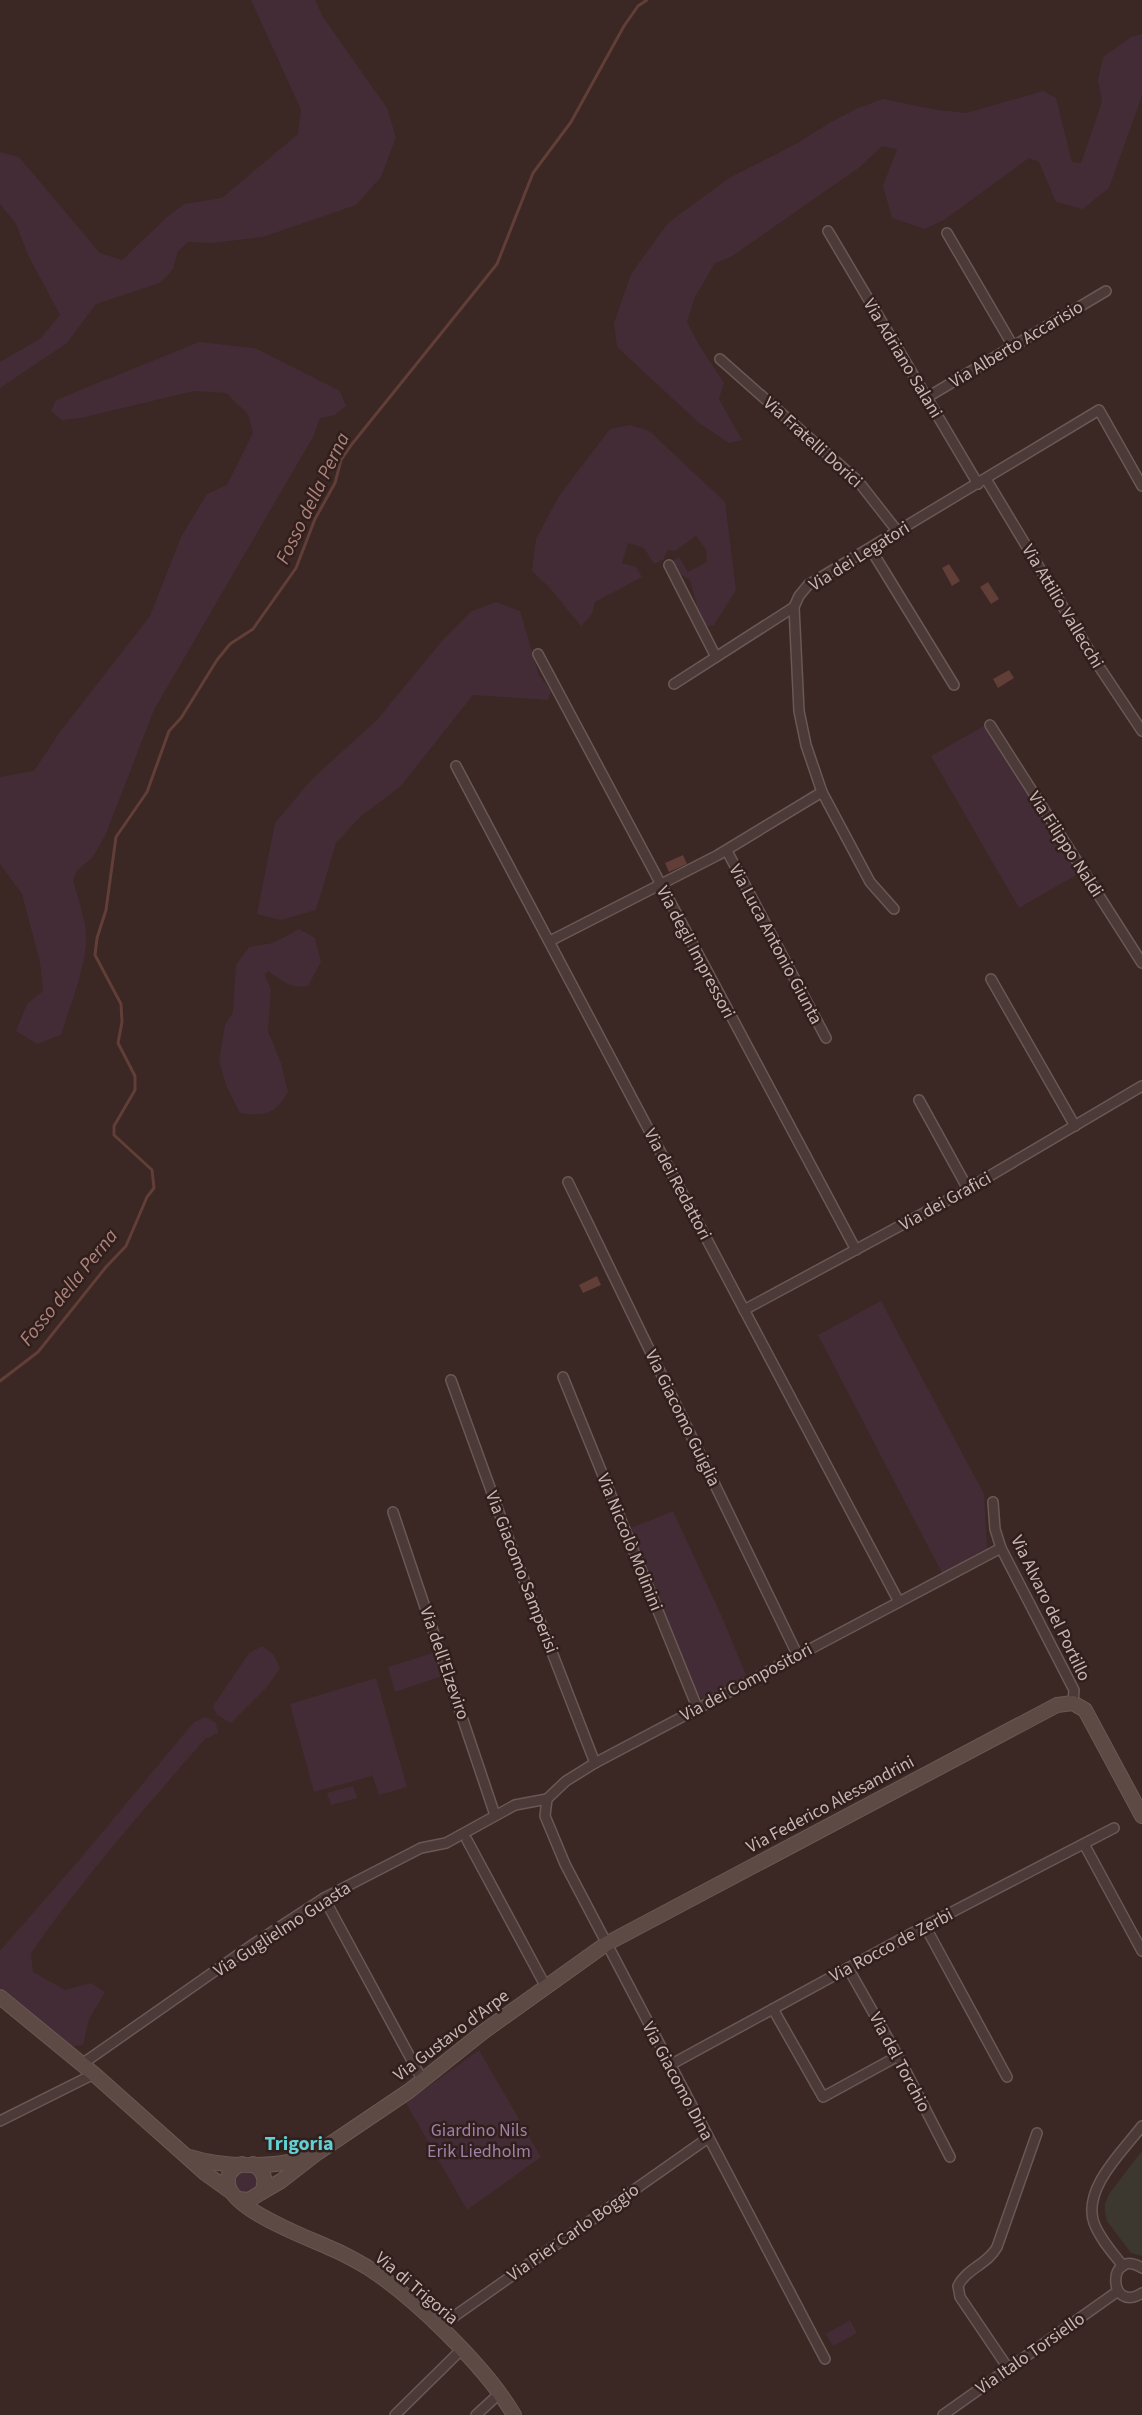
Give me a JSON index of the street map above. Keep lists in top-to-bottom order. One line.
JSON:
{"streets":{"street":["Via Alberto Accarisio","Via Adriano Salani","Via Fratelli Dorici","Via dei Legatori","Via Attilio Vallecchi","Via Filippo Naldi","Via Luca Antonio Giunta","Via degli Impressori","Via dei Redattori","Via dei Grafici","Via Giacomo Guiglia","Via Niccolò Molinini","Via Giacomo Samperisi","Via Alvaro del Portillo","Via dell'Elzeviro","Via dei Compositori","Via Federico Alessandrini","Via Guglielmo Guasta","Via Rocco de Zerbi","Via Gustavo d'Arpe","Via del Torchio","Via Giacomo Dina","Via Pier Carlo Boggio","Via di Trigoria","Via Italo Torsiello"]},"crossings":[["Via Alberto Accarisio","Via Adriano Salani"],["Via Adriano Salani","Via dei Legatori"],["Via Adriano Salani","Via Attilio Vallecchi"],["Via Fratelli Dorici","Via dei Legatori"],["Via dei Legatori","Via Attilio Vallecchi"],["Via degli Impressori","Via dei Grafici"],["Via dei Redattori","Via dei Grafici"],["Via dei Redattori","Via dei Compositori"],["Via Giacomo Guiglia","Via dei Compositori"],["Via Niccolò Molinini","Via dei Compositori"],["Via Giacomo Samperisi","Via dei Compositori"],["Via Alvaro del Portillo","Via dei Compositori"],["Via Alvaro del Portillo","Via Federico Alessandrini"],["Via dell'Elzeviro","Via Guglielmo Guasta"],["Via dei Compositori","Via Giacomo Dina"],["Via Federico Alessandrini","Via Gustavo d'Arpe"],["Via Federico Alessandrini","Via Giacomo Dina"],["Via Guglielmo Guasta","Via di Trigoria"],["Via Rocco de Zerbi","Via del Torchio"],["Via Rocco de Zerbi","Via Giacomo Dina"],["Via Gustavo d'Arpe","Via Giacomo Dina"],["Via Gustavo d'Arpe","Via di Trigoria"],["Via Giacomo Dina","Via Pier Carlo Boggio"],["Via Pier Carlo Boggio","Via di Trigoria"]],"districts":["Trigoria"],"water":["Fosso della Perna"],"parks":["Giardino Nils Erik Liedholm"]}
